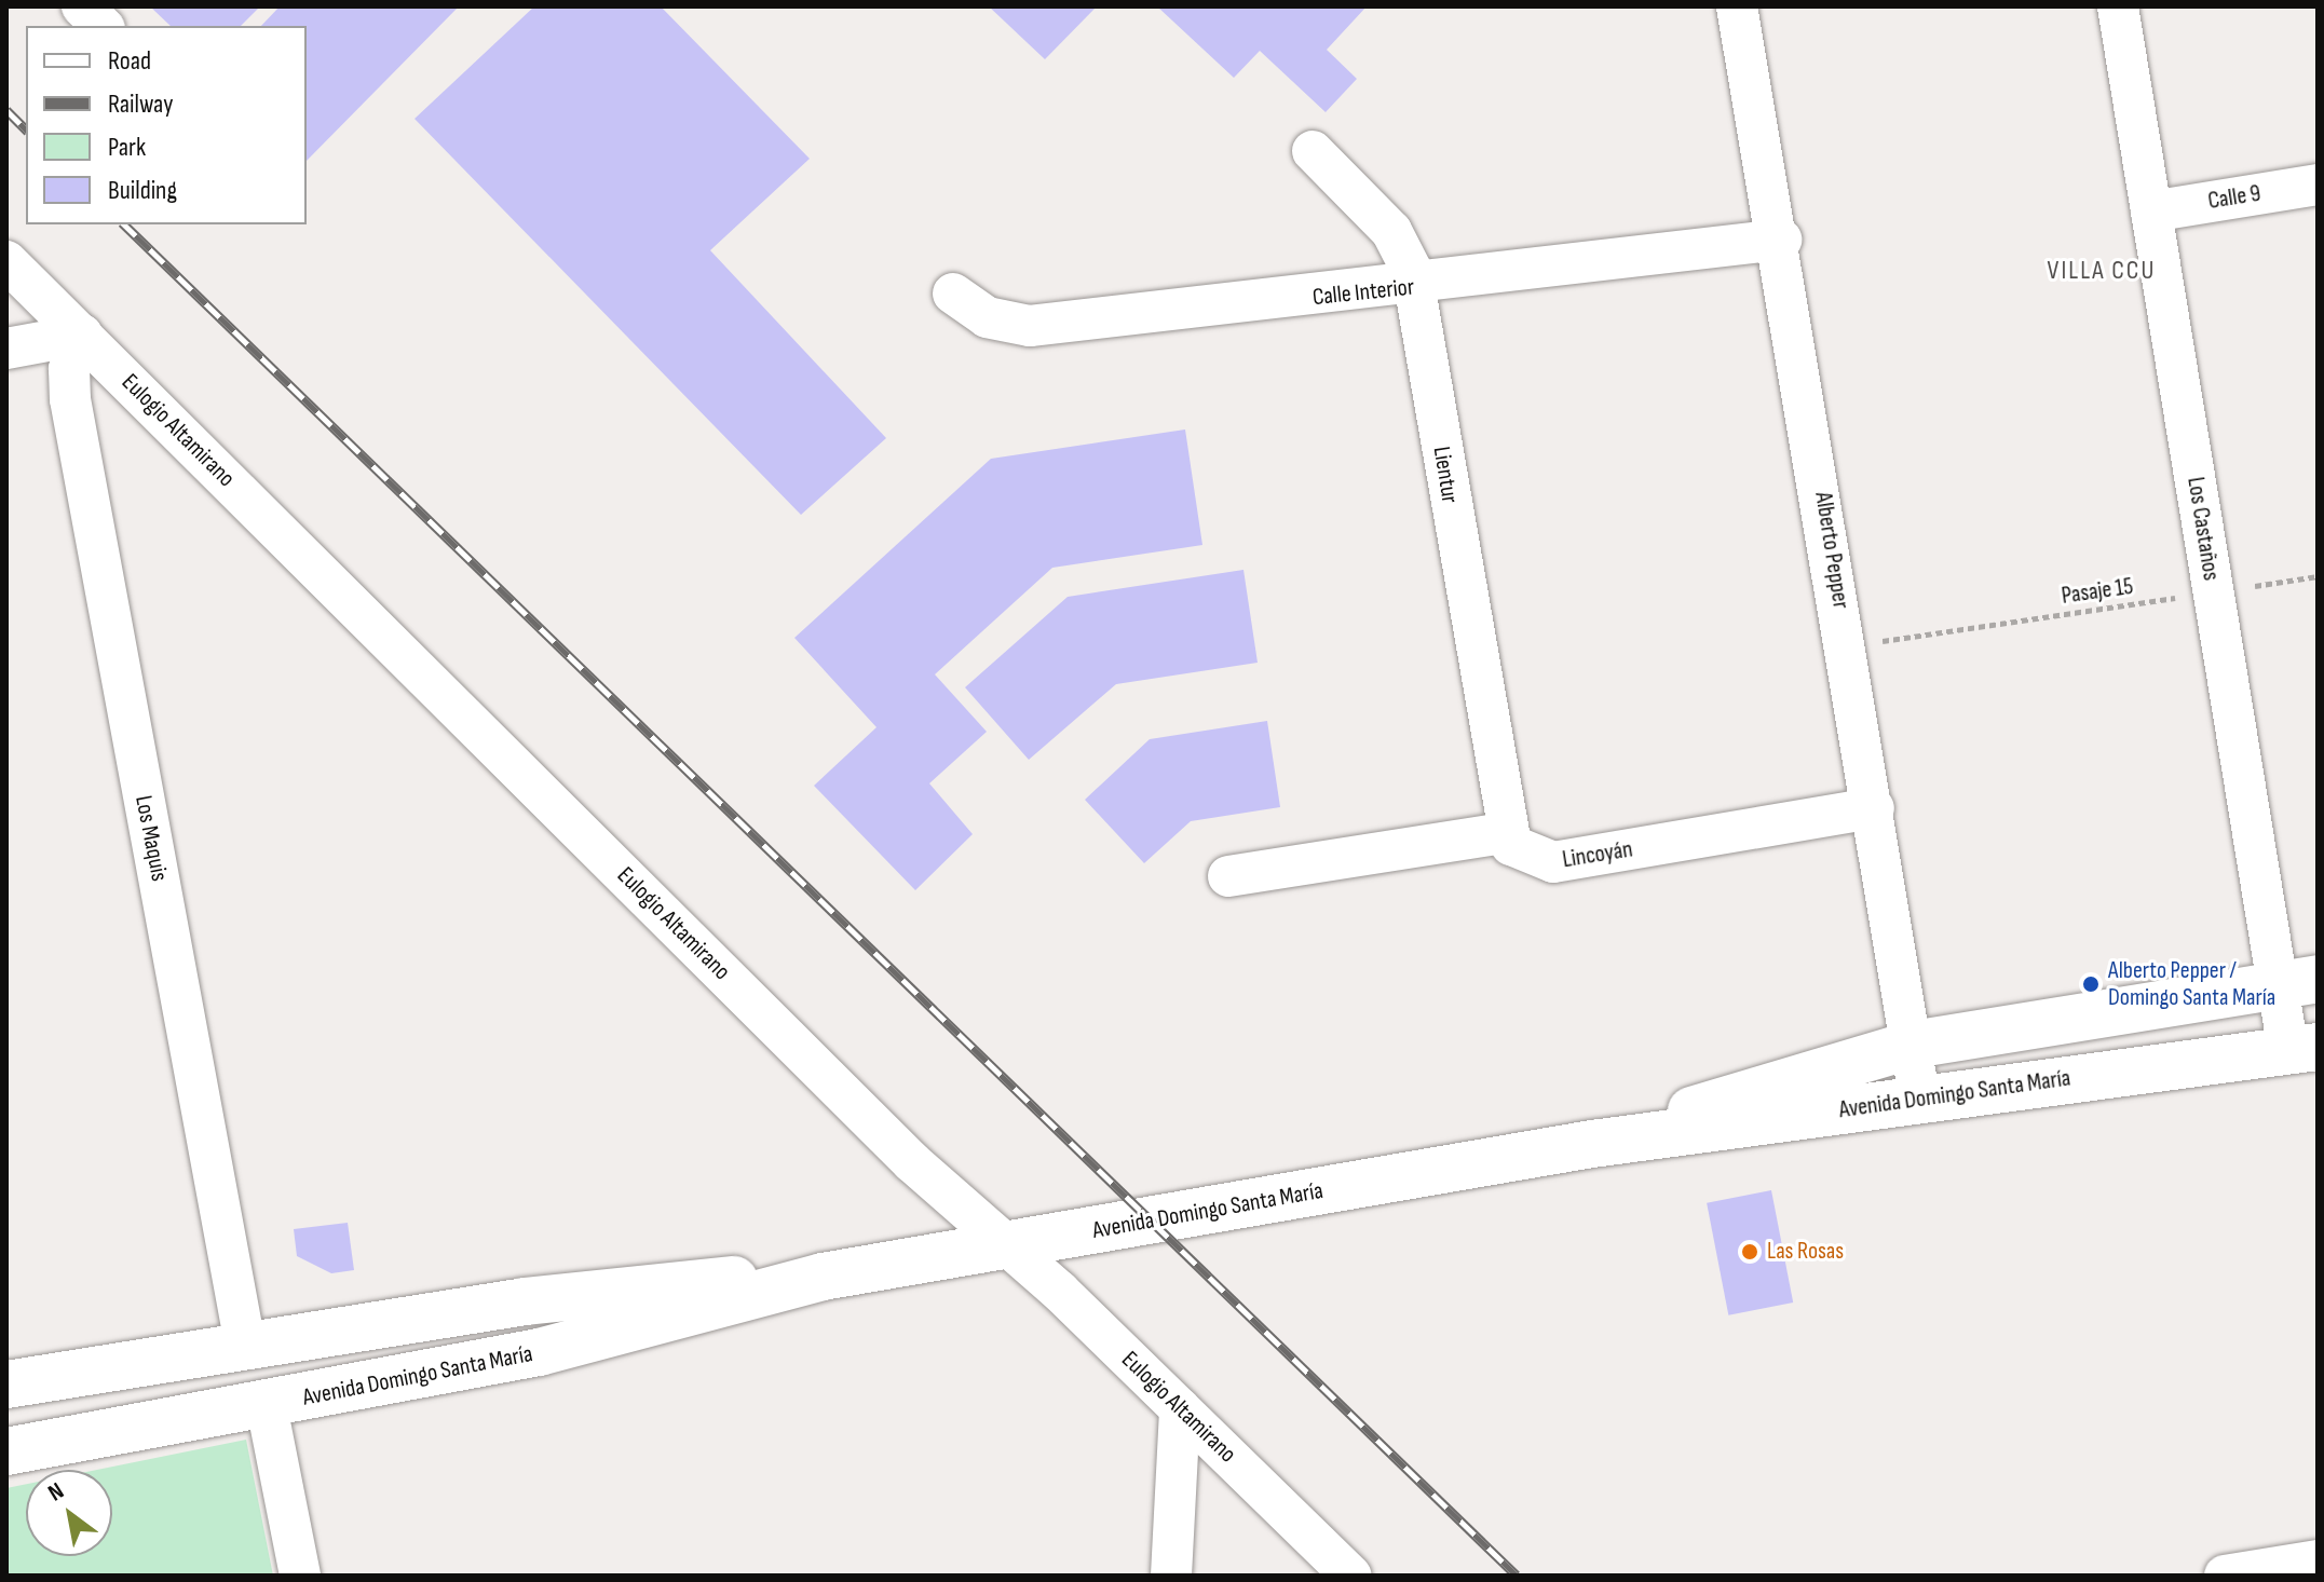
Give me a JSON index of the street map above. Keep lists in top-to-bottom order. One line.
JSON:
{"streets":{"main road":["Avenida Domingo Santa María"],"street":["Calle 9","Calle Interior","Eulogio Altamirano","Lientur","Los Castaños","Alberto Pepper","Los Maquis","Lincoyán"],"path":["Pasaje 15"]},"crossings":[["Calle 9","Los Castaños"],["Calle Interior","Lientur"],["Calle Interior","Alberto Pepper"],["Eulogio Altamirano","Los Maquis"],["Eulogio Altamirano","Avenida Domingo Santa María"],["Lientur","Lincoyán"],["Los Castaños","Pasaje 15"],["Los Castaños","Avenida Domingo Santa María"],["Alberto Pepper","Lincoyán"],["Alberto Pepper","Avenida Domingo Santa María"],["Los Maquis","Avenida Domingo Santa María"]],"districts":["VILLA CCU"],"places":["Alberto Pepper / Domingo Santa María","Las Rosas"],"legend":["Road","Railway","Park","Building"],"north":"top left"}
